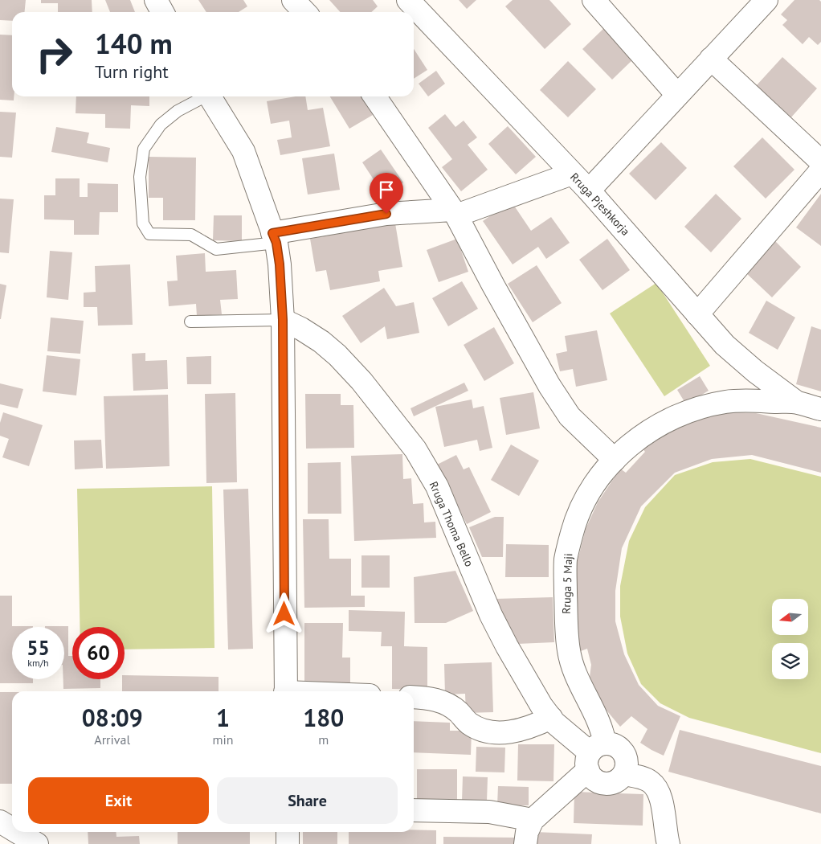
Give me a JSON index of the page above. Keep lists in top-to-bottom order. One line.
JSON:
{"streets":{"street":["Rruga Pjeshkorja","Rruga Thoma Bello","Rruga 5 Maji"]},"crossings":[["Rruga Pjeshkorja","Rruga 5 Maji"],["Rruga Thoma Bello","Rruga 5 Maji"]],"north":"left","page":{"turn":["140 m","Turn right"],"speed":"55 km/h","limit":"60","eta":["08:09","Arrival","1","min","180","m"],"buttons":["Exit","Share"]}}
